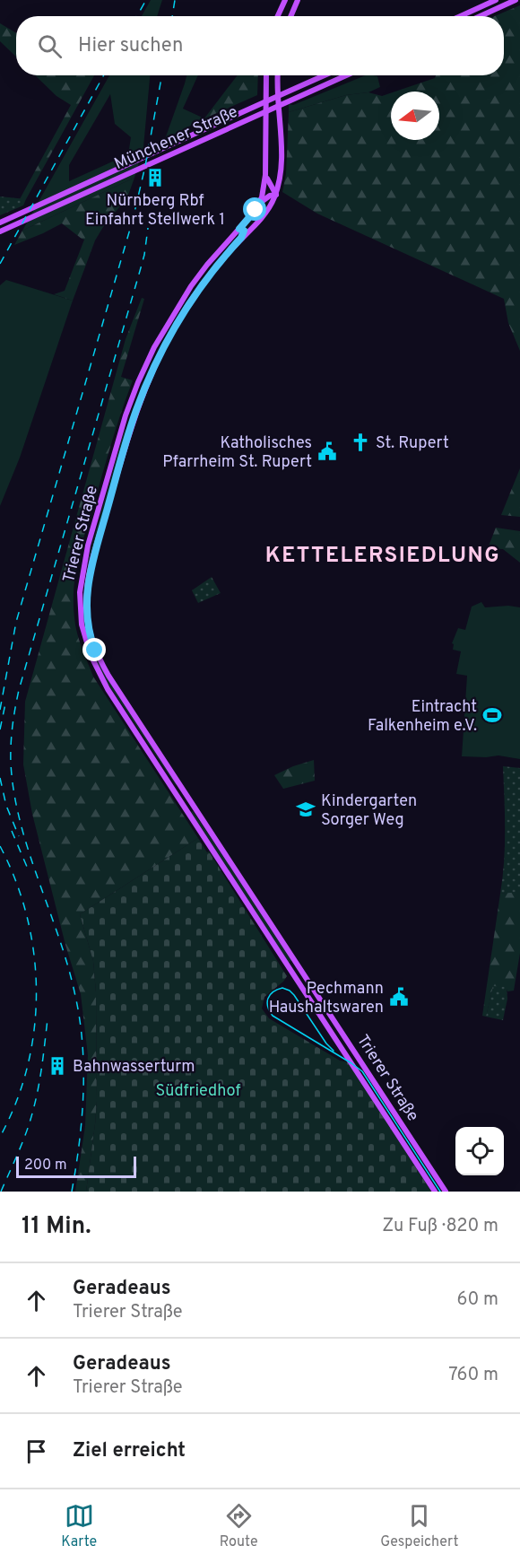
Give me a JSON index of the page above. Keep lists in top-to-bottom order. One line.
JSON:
{"streets":{"main road":["Münchener Straße","Trierer Straße"]},"crossings":[["Münchener Straße","Trierer Straße"]],"districts":["KETTELERSIEDLUNG"],"parks":["Südfriedhof"],"places":{"building":["Nürnberg Rbf Einfahrt Stellwerk 1","Bahnwasserturm"],"church":["St. Rupert"],"public building":["Katholisches Pfarrheim St. Rupert","Pechmann Haushaltswaren"],"sports":["Eintracht Falkenheim e.V."],"school or university":["Kindergarten Sorger Weg"]},"scale_bar":"200 m","north":"left","page":{"search":"Hier suchen","scale":"200 m","heading":["11 Min.","Zu Fuß · 820 m"],"list":[["Geradeaus","Trierer Straße","60 m"],["Geradeaus","Trierer Straße","760 m"],"Ziel erreicht"],"nav":["Karte","Route","Gespeichert"]}}
